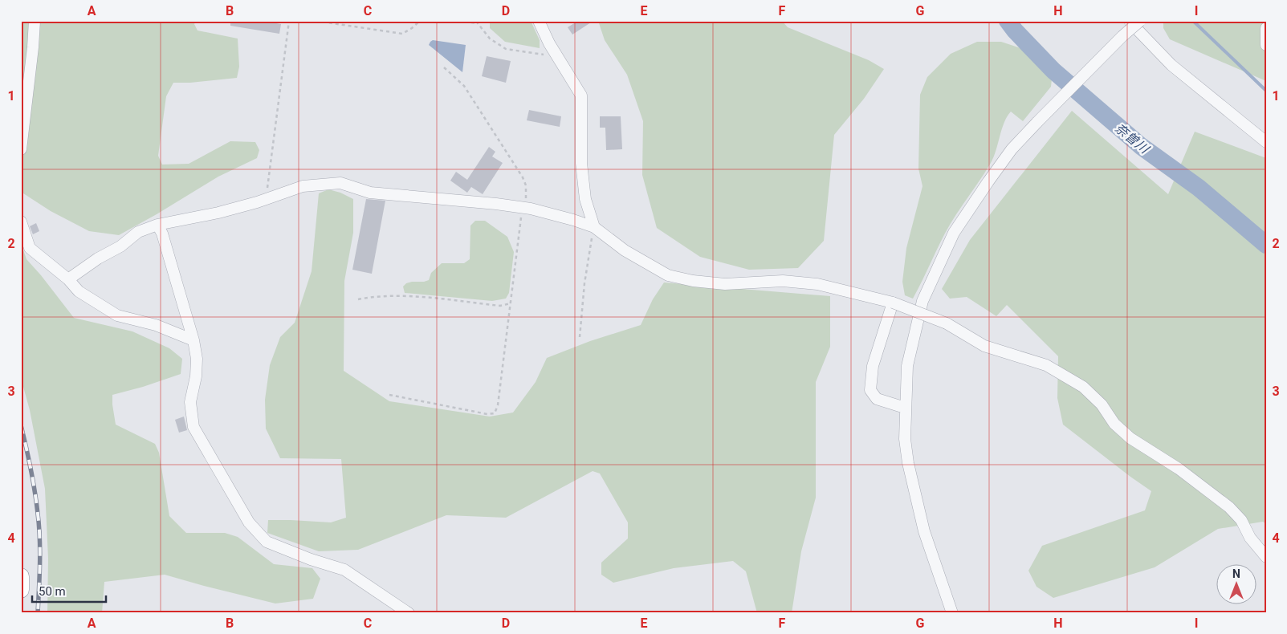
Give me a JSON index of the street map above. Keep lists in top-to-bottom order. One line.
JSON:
{"water":["奈曽川"],"scale_bar":"50 m","north":"top","grid":{"columns":["A","B","C","D","E","F","G","H","I"],"rows":["1","2","3","4"]}}
